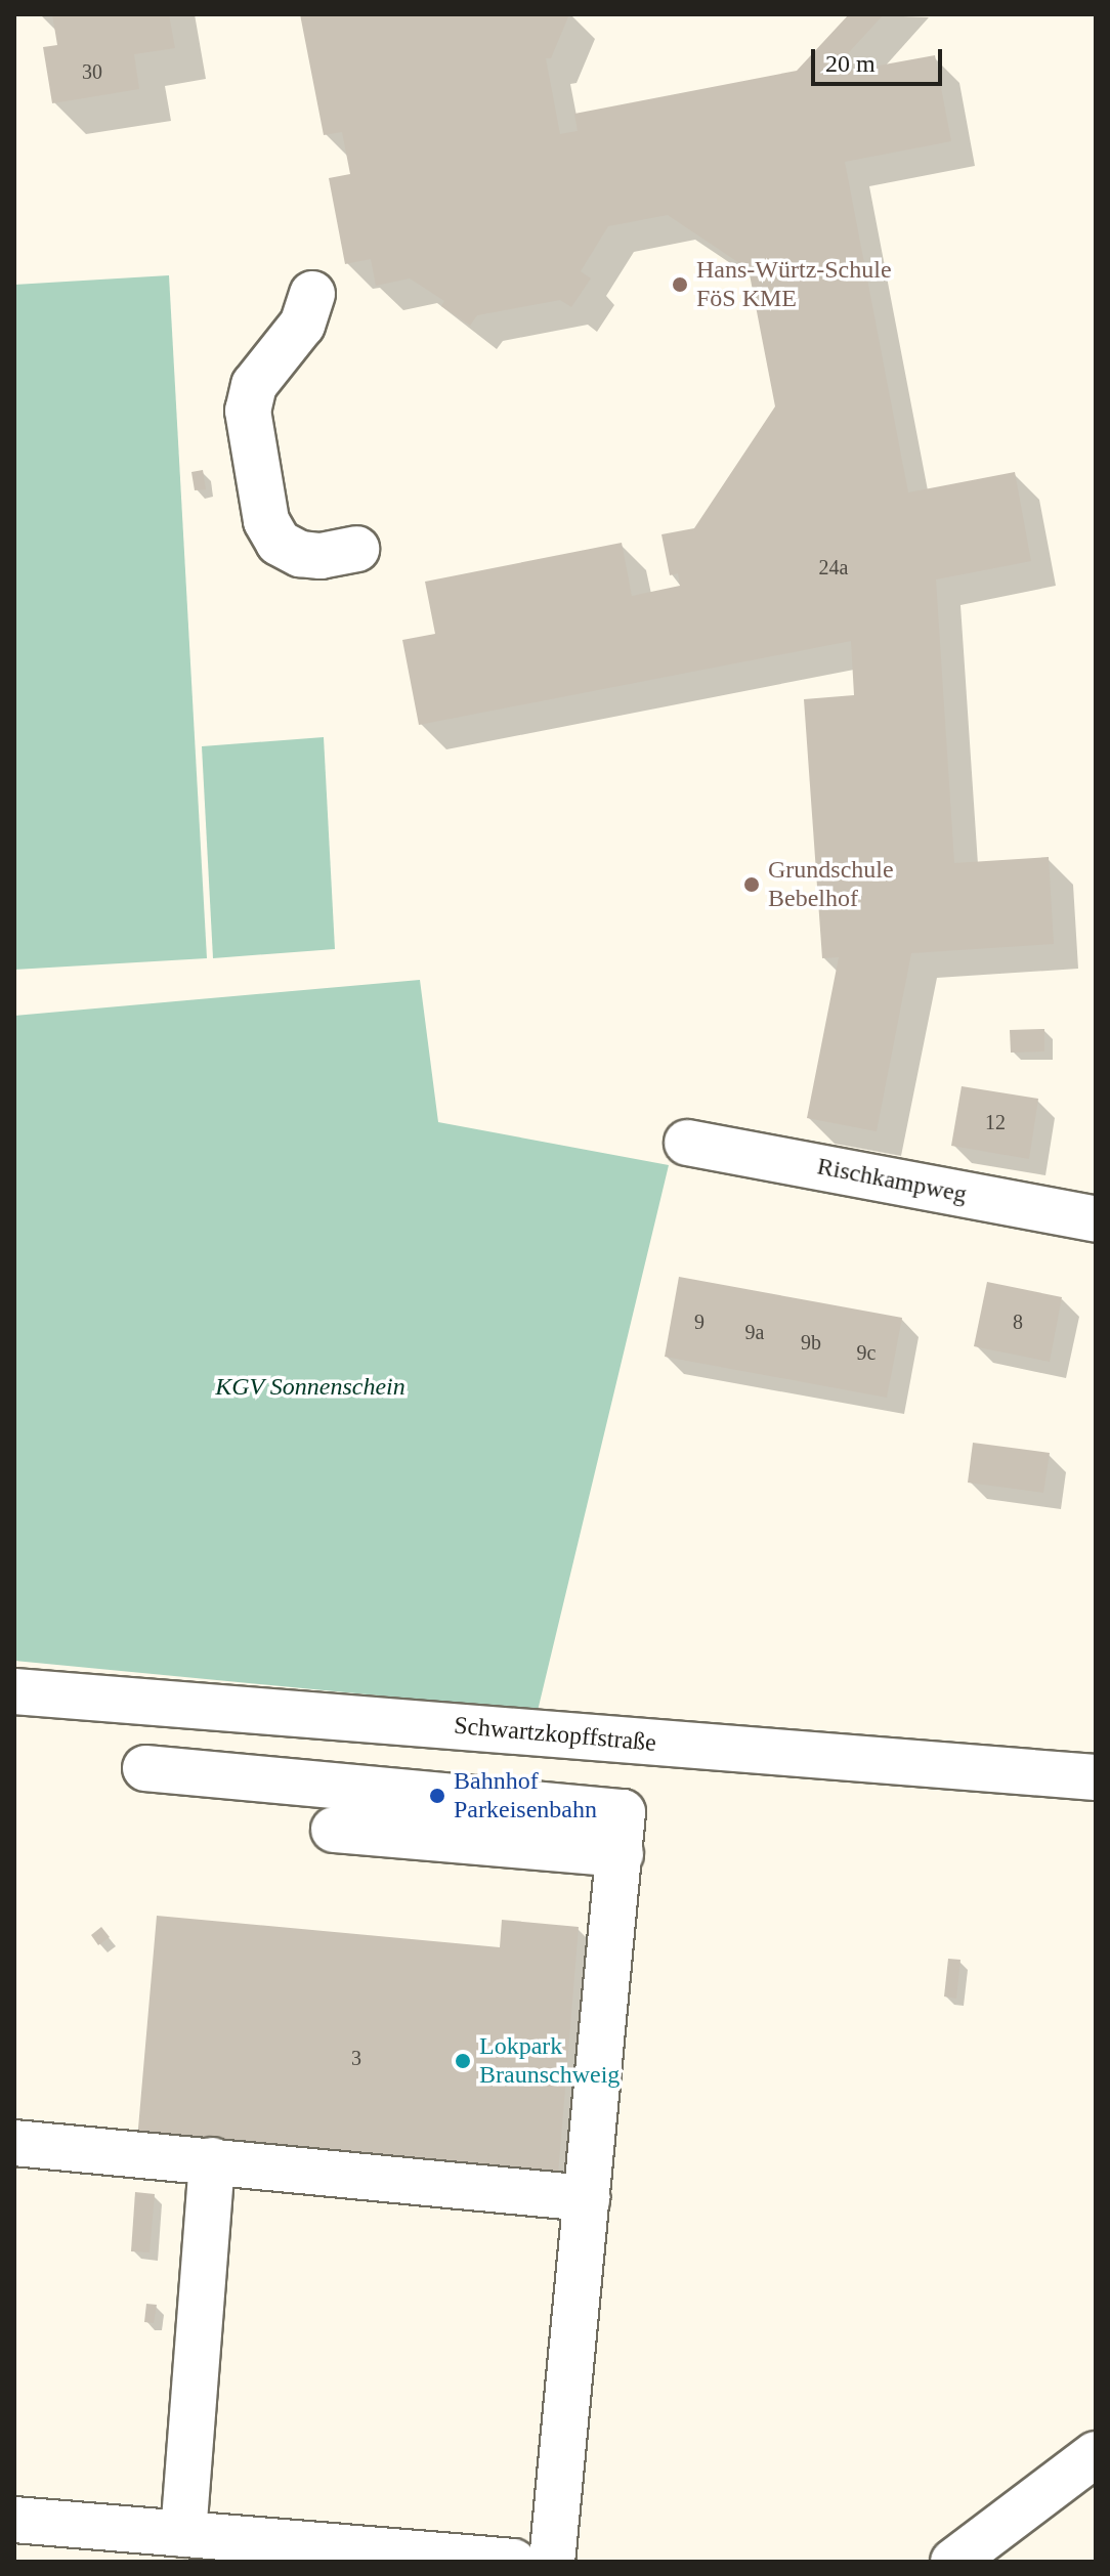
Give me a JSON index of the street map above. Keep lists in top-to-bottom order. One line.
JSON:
{"streets":{"street":["Rischkampweg","Schwartzkopffstraße"]},"parks":["KGV Sonnenschein"],"places":["Hans-Würtz-Schule FöS KME","Grundschule Bebelhof","Bahnhof Parkeisenbahn","Lokpark Braunschweig"],"house_numbers":["30","24a","12","9","8","9a","9b","9c","3"],"scale_bar":"20 m"}
